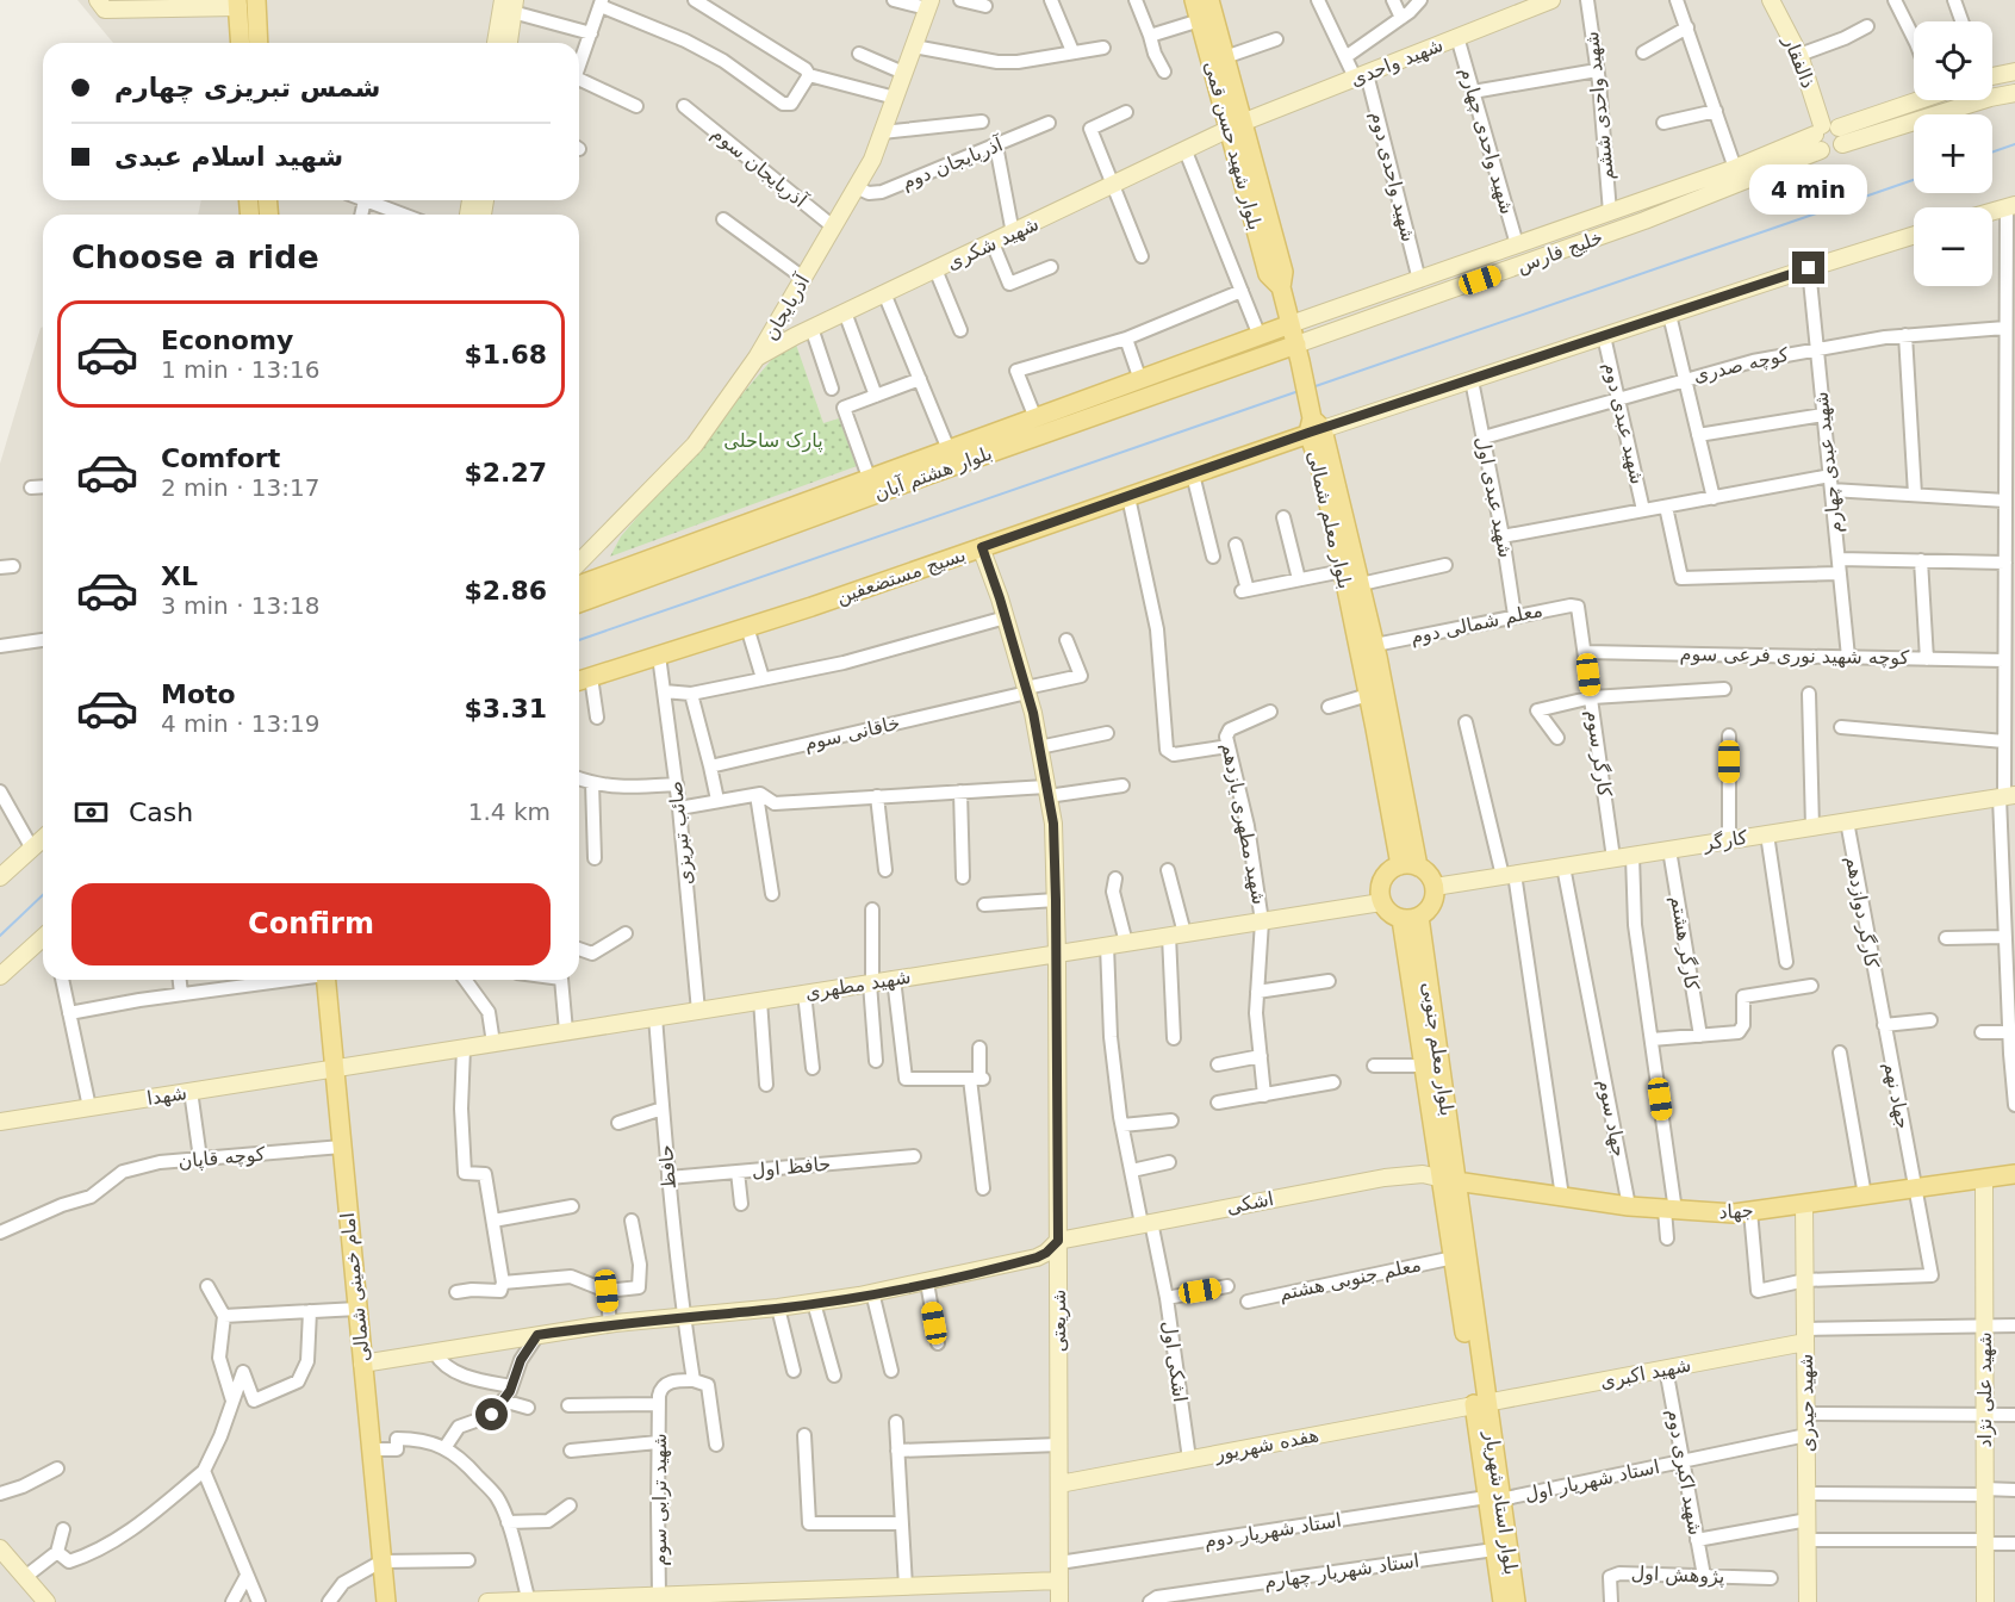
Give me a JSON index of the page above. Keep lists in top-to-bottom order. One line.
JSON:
{"streets":{"main road":["بلوار شهید حسن قمی","بلوار هشتم آبان","بلوار معلم شمالی","بسیج مستضعفین","بلوار معلم جنوبی","جهاد","امام خمینی شمالی","بلوار استاد شهریار"],"street":["شهید واحدی","ذالفقار","شهید واحدی ششم","شهید واحدی چهارم","آذربایجان دوم","آذربایجان سوم","شهید واحدی دوم","شهید شکری","خلیج فارس","آذربایجان","کوچه صدری","شهید عبدی دوم","شهید عبدی چهارم","شهید عبدی اول","معلم شمالی دوم","کوچه شهید نوری فرعی سوم","خاقانی سوم","کارگر سوم","شهید مطهری یازدهم","صائب تبریزی","کارگر","کارگر دوازدهم","کارگر هشتم","شهید مطهری","شهدا","جهاد نهم","جهاد سوم","کوچه قاپان","حافظ","حافظ اول","اشکی","معلم جنوبی هشتم","شریعتی","اشکی اول","شهید اکبری","شهید علی نژاد","شهید حیدری","هفده شهریور","شهید اکبری دوم","استاد شهریار اول","شهید ترابی سوم","استاد شهریار دوم","استاد شهریار چهارم","پژوهش اول"]},"crossings":[["شهید واحدی","شهید واحدی چهارم"],["شهید واحدی","بلوار شهید حسن قمی"],["شهید واحدی","شهید واحدی دوم"],["شهید واحدی","شهید شکری"],["ذالفقار","خلیج فارس"],["شهید واحدی ششم","خلیج فارس"],["شهید واحدی چهارم","خلیج فارس"],["بلوار شهید حسن قمی","شهید شکری"],["بلوار شهید حسن قمی","خلیج فارس"],["بلوار شهید حسن قمی","بلوار هشتم آبان"],["بلوار شهید حسن قمی","بلوار معلم شمالی"],["بلوار شهید حسن قمی","بسیج مستضعفین"],["آذربایجان دوم","آذربایجان"],["آذربایجان سوم","آذربایجان"],["شهید واحدی دوم","خلیج فارس"],["شهید شکری","آذربایجان"],["خلیج فارس","بلوار هشتم آبان"],["کوچه صدری","شهید عبدی دوم"],["کوچه صدری","شهید عبدی چهارم"],["کوچه صدری","شهید عبدی اول"],["شهید عبدی چهارم","کوچه شهید نوری فرعی سوم"],["شهید عبدی اول","معلم شمالی دوم"],["بلوار معلم شمالی","بسیج مستضعفین"],["بلوار معلم شمالی","معلم شمالی دوم"],["بلوار معلم شمالی","کارگر"],["بلوار معلم شمالی","شهید مطهری"],["بلوار معلم شمالی","بلوار معلم جنوبی"],["بسیج مستضعفین","صائب تبریزی"],["بسیج مستضعفین","شریعتی"],["معلم شمالی دوم","کارگر سوم"],["کوچه شهید نوری فرعی سوم","کارگر سوم"],["خاقانی سوم","شریعتی"],["کارگر سوم","کارگر"],["شهید مطهری یازدهم","شهید مطهری"],["صائب تبریزی","شهید مطهری"],["کارگر","کارگر دوازدهم"],["کارگر","کارگر هشتم"],["کارگر","شهید مطهری"],["کارگر","بلوار معلم جنوبی"],["کارگر","جهاد سوم"],["کارگر دوازدهم","جهاد نهم"],["شهید مطهری","بلوار معلم جنوبی"],["شهید مطهری","شهدا"],["شهید مطهری","حافظ"],["شهید مطهری","امام خمینی شمالی"],["شهید مطهری","شریعتی"],["شهید مطهری","اشکی اول"],["بلوار معلم جنوبی","اشکی"],["بلوار معلم جنوبی","جهاد"],["بلوار معلم جنوبی","معلم جنوبی هشتم"],["بلوار معلم جنوبی","شهید اکبری"],["بلوار معلم جنوبی","هفده شهریور"],["بلوار معلم جنوبی","بلوار استاد شهریار"],["شهدا","امام خمینی شمالی"],["جهاد نهم","جهاد"],["جهاد نهم","شهید حیدری"],["جهاد سوم","جهاد"],["کوچه قاپان","امام خمینی شمالی"],["حافظ","حافظ اول"],["اشکی","جهاد"],["اشکی","شریعتی"],["اشکی","اشکی اول"],["جهاد","شهید علی نژاد"],["جهاد","شهید حیدری"],["شریعتی","هفده شهریور"],["شریعتی","استاد شهریار دوم"],["اشکی اول","هفده شهریور"],["شهید اکبری","شهید حیدری"],["شهید اکبری","هفده شهریور"],["شهید اکبری","شهید اکبری دوم"],["شهید اکبری","بلوار استاد شهریار"],["شهید حیدری","استاد شهریار اول"],["هفده شهریور","بلوار استاد شهریار"],["شهید اکبری دوم","استاد شهریار اول"],["شهید اکبری دوم","پژوهش اول"],["استاد شهریار اول","بلوار استاد شهریار"],["استاد شهریار اول","استاد شهریار دوم"],["بلوار استاد شهریار","استاد شهریار دوم"],["بلوار استاد شهریار","استاد شهریار چهارم"]],"parks":["پارک ساحلی"],"page":{"map_buttons":["+","−"],"banner":["شمس تبریزی چهارم","شهید اسلام عبدی"],"bubble":"4 min","heading":"Choose a ride","list":[{"name":"Economy","note":"1 min · 13:16","value":"$1.68"},{"name":"Comfort","note":"2 min · 13:17","value":"$2.27"},{"name":"XL","note":"3 min · 13:18","value":"$2.86"},{"name":"Moto","note":"4 min · 13:19","value":"$3.31"}],"pay":["Cash","1.4 km"],"buttons":"Confirm"}}
